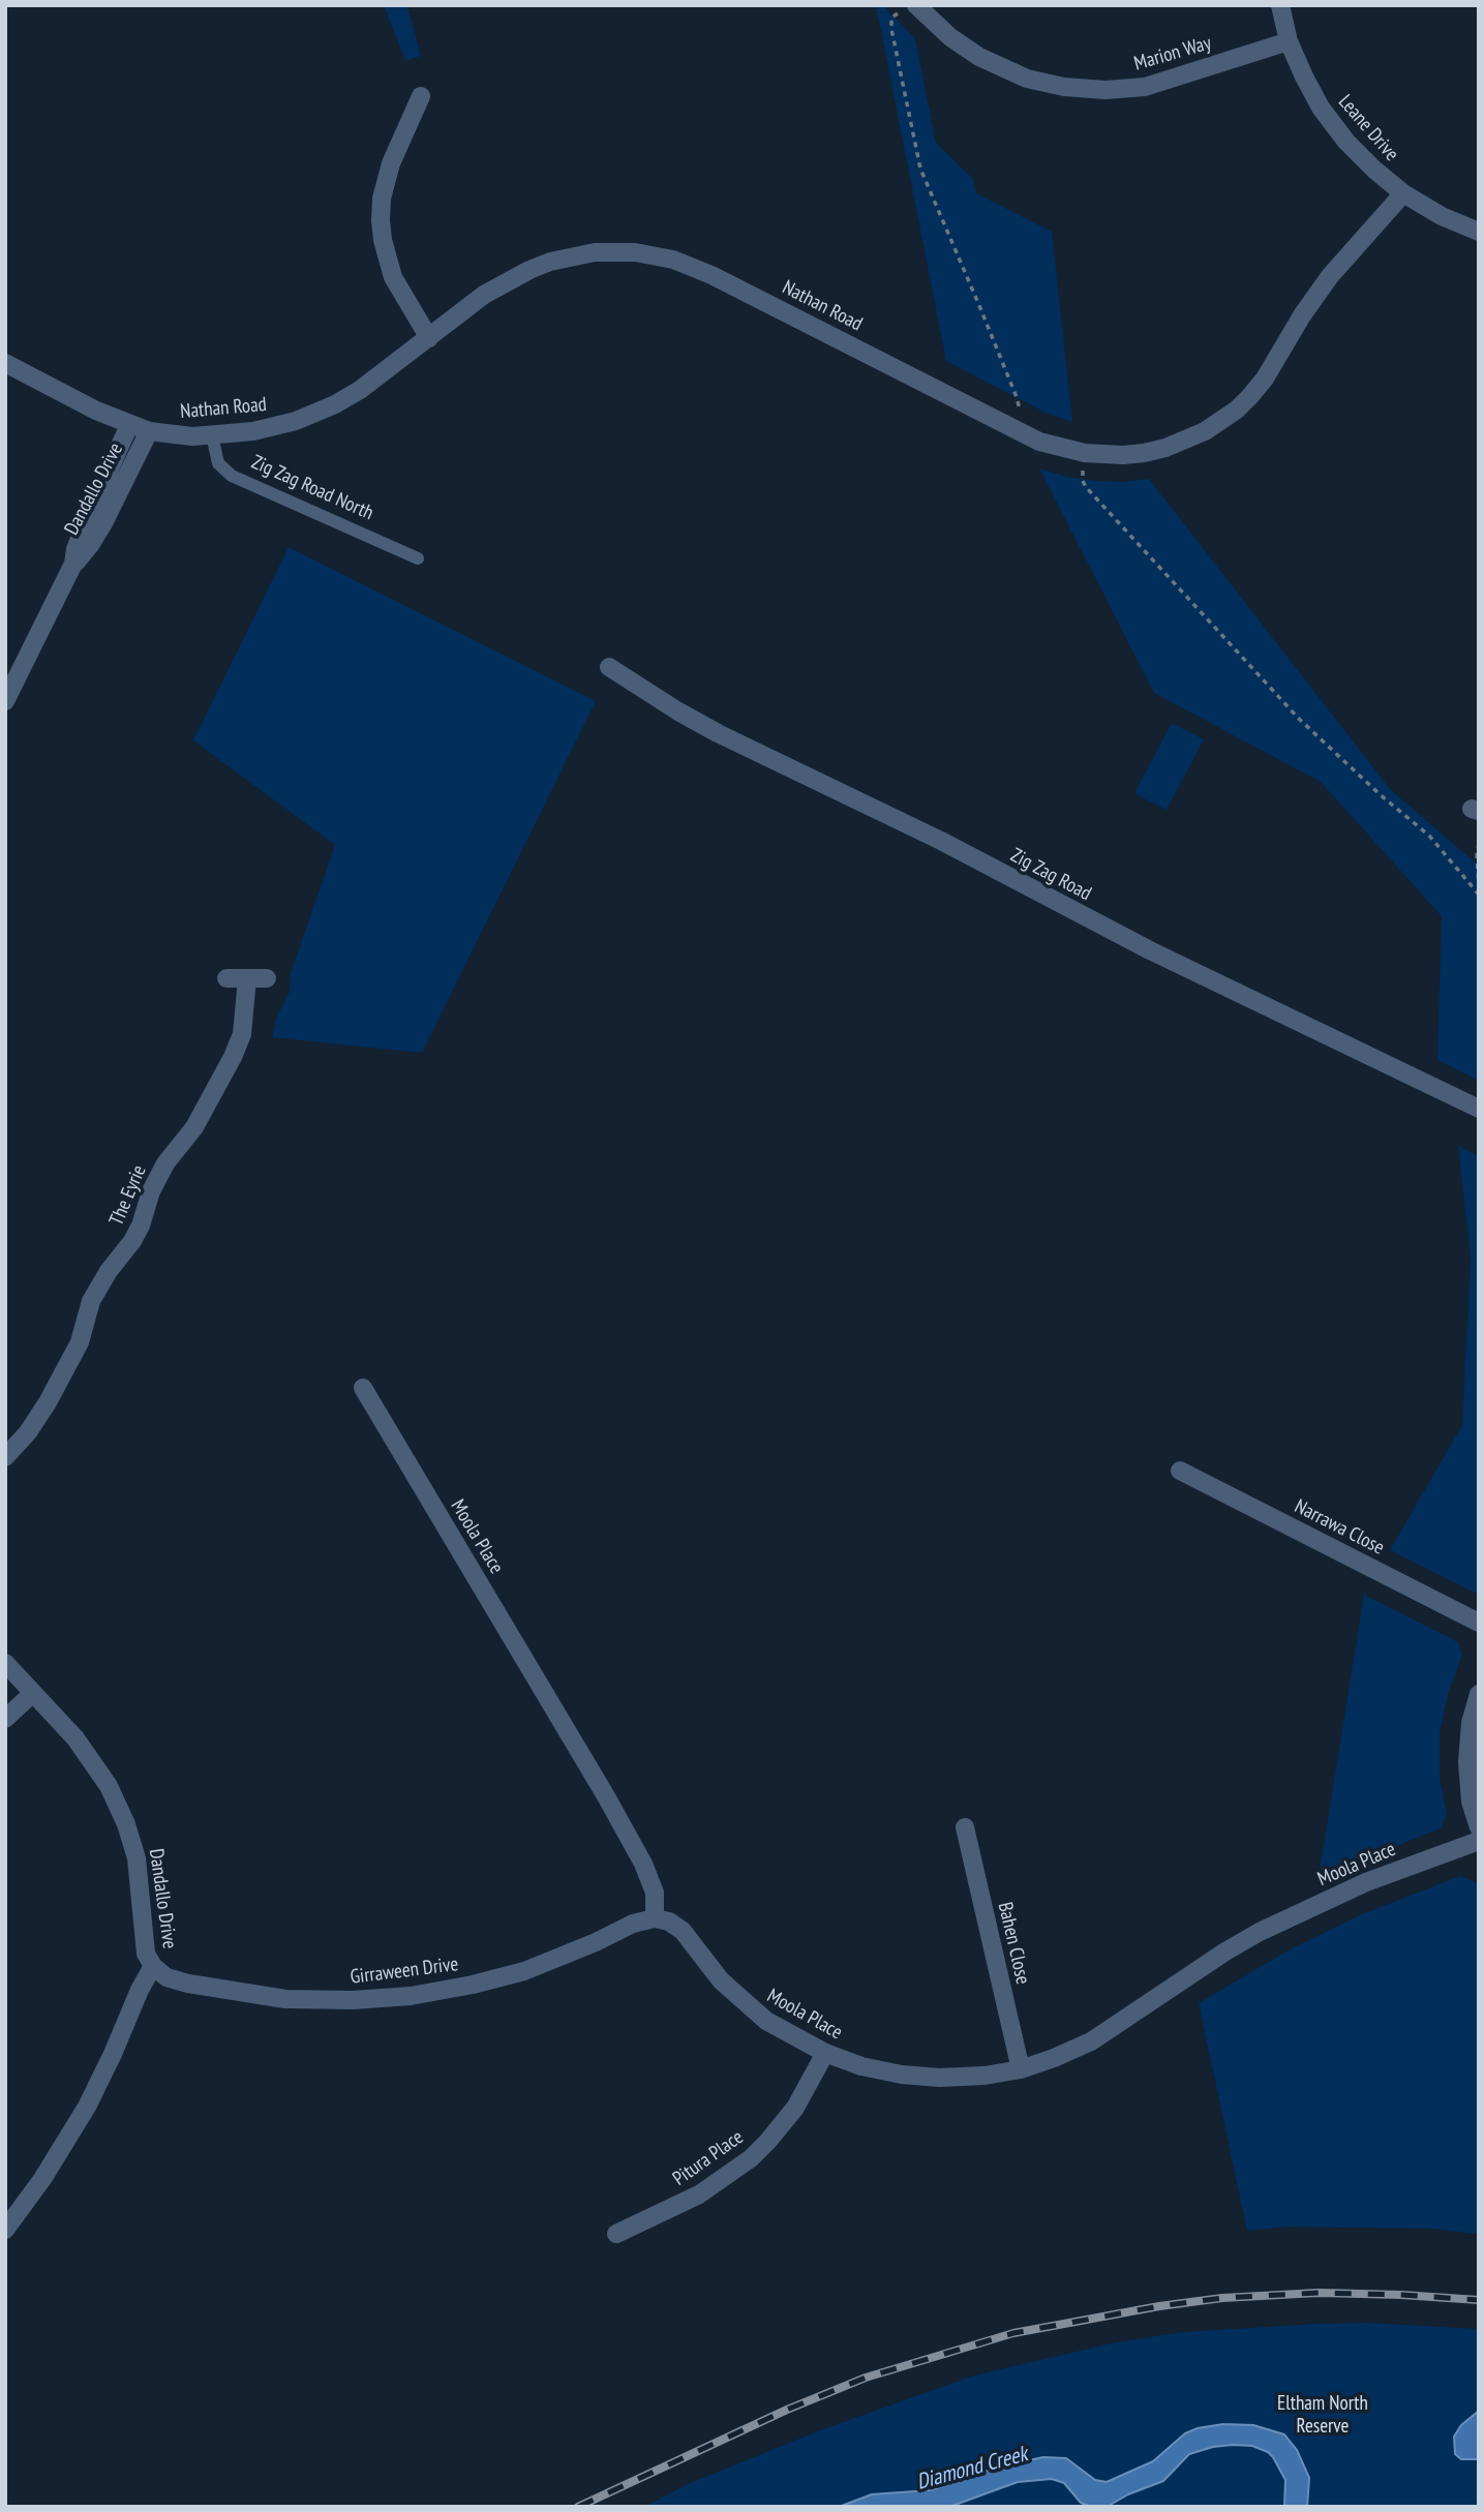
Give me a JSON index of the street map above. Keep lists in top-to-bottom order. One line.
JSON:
{"streets":{"street":["Marion Way","Leane Drive","Nathan Road","Dandallo Drive","Zig Zag Road","The Eyrie","Narrawa Close","Moola Place","Bahen Close","Girraween Drive","Pitura Place"],"lane":["Zig Zag Road North"]},"crossings":[["Marion Way","Leane Drive"],["Leane Drive","Nathan Road"],["Nathan Road","Zig Zag Road North"],["Nathan Road","Dandallo Drive"],["Dandallo Drive","Girraween Drive"],["Moola Place","Bahen Close"],["Moola Place","Girraween Drive"],["Moola Place","Pitura Place"]],"water":["Diamond Creek"],"parks":["Eltham North Reserve"]}
